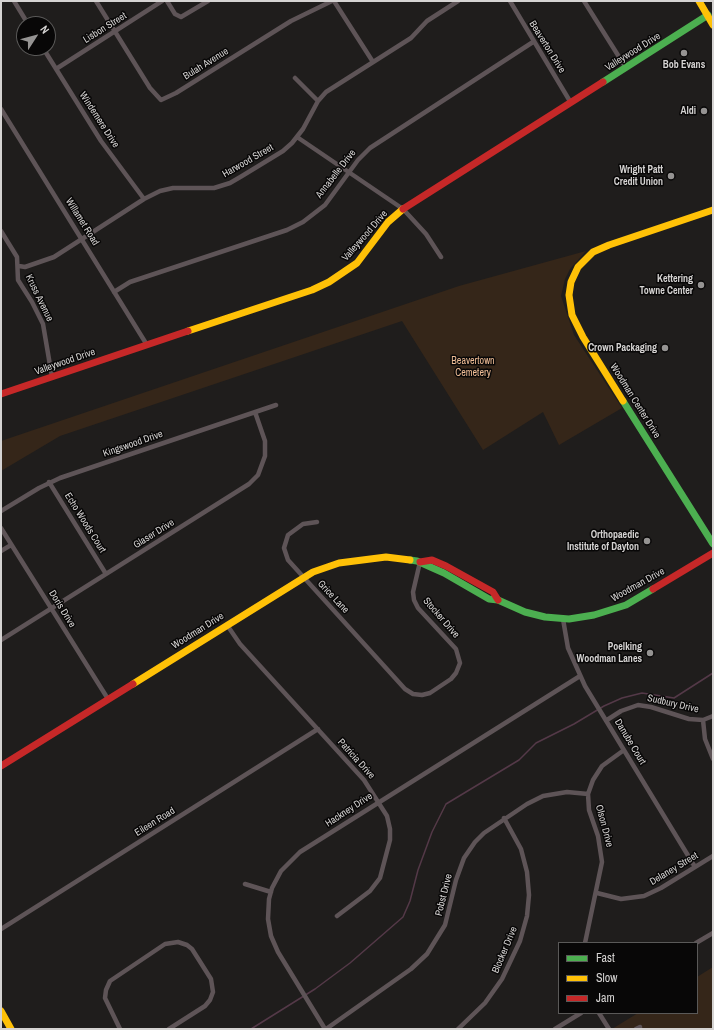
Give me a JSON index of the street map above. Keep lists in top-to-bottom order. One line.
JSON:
{"streets":{"street":["Lisbon Street","Beaverton Drive","Valleywood Drive","Bulah Avenue","Windemere Drive","Harwood Street","Annabelle Drive","Willamet Road","Kruss Avenue","Woodman Center Drive","Kingswood Drive","Echo Woods Court","Glaser Drive","Woodman Drive","Grice Lane","Doris Drive","Stocker Drive","Sudbury Drive","Danube Court","Patricia Drive","Hackney Drive","Eileen Road","Olson Drive","Delaney Street","Pobst Drive","Blocker Drive"]},"crossings":[["Lisbon Street","Bulah Avenue"],["Lisbon Street","Windemere Drive"],["Beaverton Drive","Valleywood Drive"],["Beaverton Drive","Annabelle Drive"],["Valleywood Drive","Willamet Road"],["Valleywood Drive","Kruss Avenue"],["Windemere Drive","Harwood Street"],["Harwood Street","Willamet Road"],["Harwood Street","Kruss Avenue"],["Annabelle Drive","Willamet Road"],["Kingswood Drive","Echo Woods Court"],["Kingswood Drive","Glaser Drive"],["Echo Woods Court","Glaser Drive"],["Glaser Drive","Doris Drive"],["Woodman Drive","Grice Lane"],["Woodman Drive","Doris Drive"],["Woodman Drive","Stocker Drive"],["Woodman Drive","Danube Court"],["Woodman Drive","Patricia Drive"],["Grice Lane","Stocker Drive"],["Sudbury Drive","Danube Court"],["Danube Court","Hackney Drive"],["Danube Court","Olson Drive"],["Danube Court","Delaney Street"],["Patricia Drive","Hackney Drive"],["Patricia Drive","Eileen Road"],["Hackney Drive","Pobst Drive"],["Olson Drive","Delaney Street"],["Olson Drive","Pobst Drive"],["Pobst Drive","Blocker Drive"]],"parks":["Beavertown Cemetery"],"places":["Bob Evans","Aldi","Wright Patt Credit Union","Kettering Towne Center","Crown Packaging","Orthopaedic Institute of Dayton","Poelking Woodman Lanes"],"legend":["Fast","Slow","Jam"],"north":"top right"}
